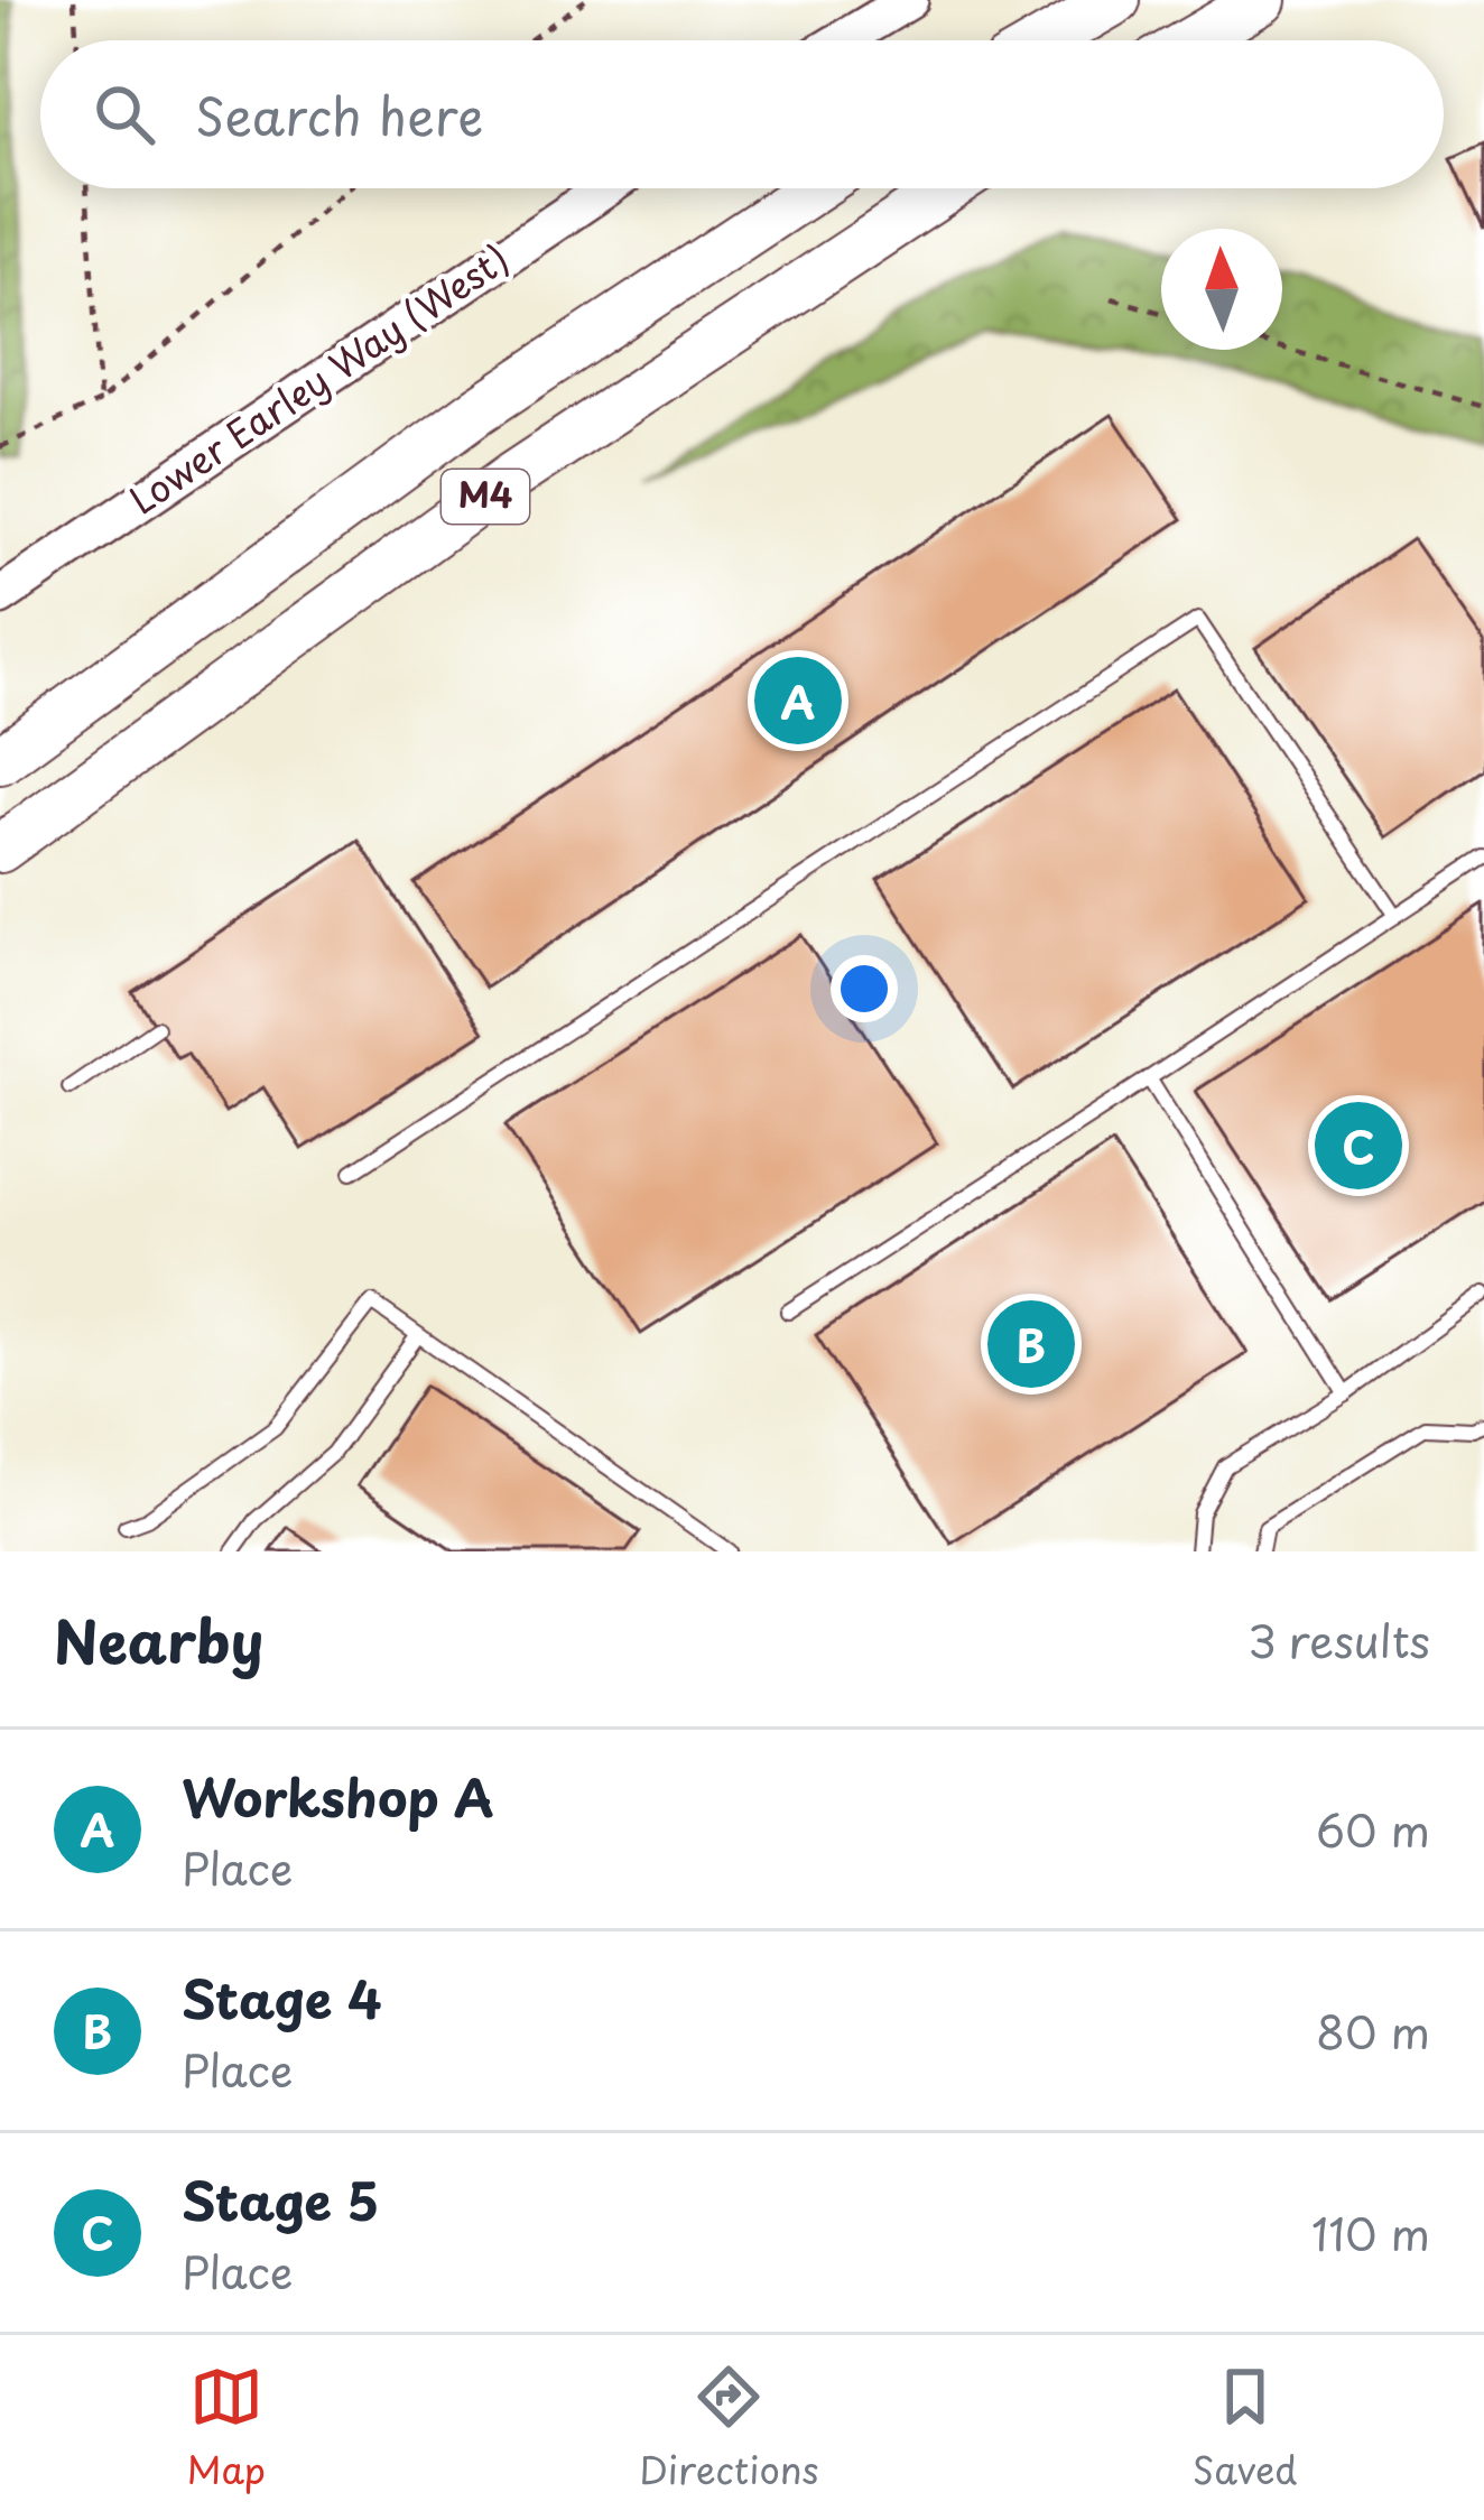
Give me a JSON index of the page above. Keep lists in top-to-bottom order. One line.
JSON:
{"streets":{"highway":["M4"],"main road":["Lower Earley Way (West)"]},"north":"top","page":{"search":"Search here","pins":["A","C","B"],"heading":["Nearby","3 results"],"list":[{"mark":"A","name":"Workshop A","note":"Place","value":"60 m"},{"mark":"B","name":"Stage 4","note":"Place","value":"80 m"},{"mark":"C","name":"Stage 5","note":"Place","value":"110 m"}],"nav":["Map","Directions","Saved"]}}
